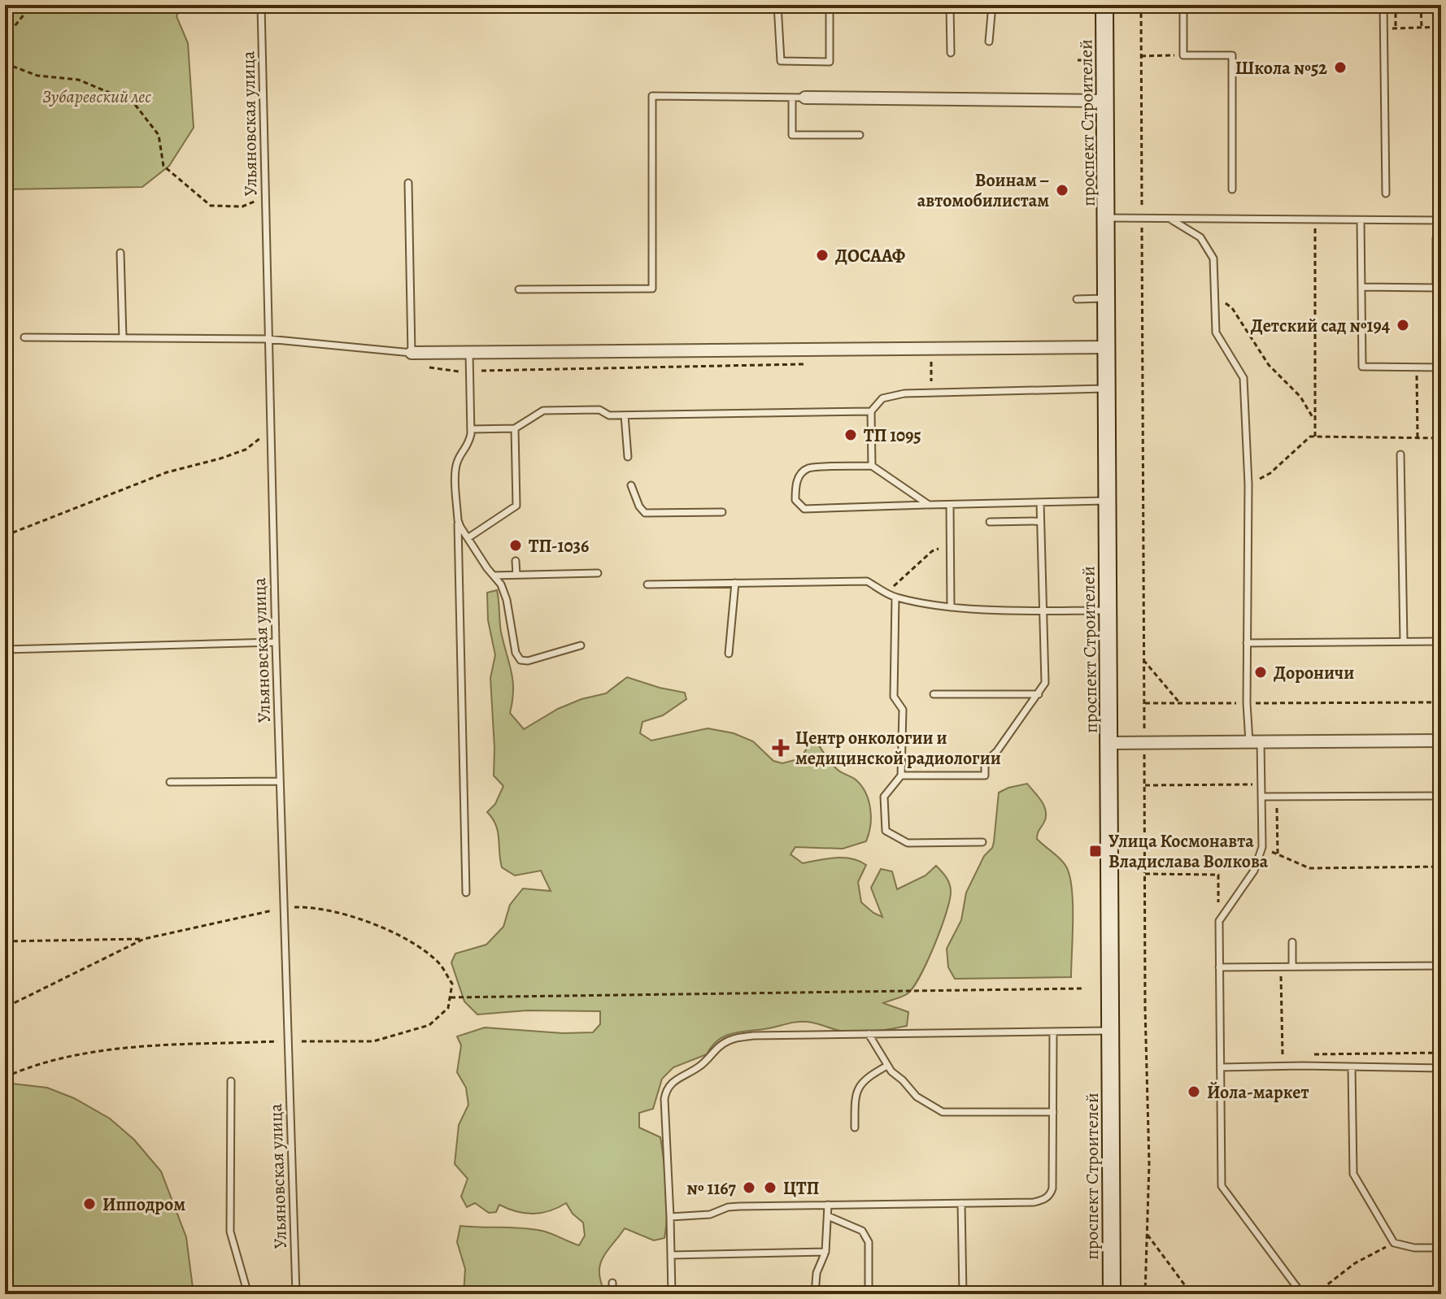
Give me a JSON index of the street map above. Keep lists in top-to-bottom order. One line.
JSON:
{"streets":{"main road":["проспект Строителей"],"lane":["Ульяновская улица"]},"parks":["Зубаревский лес"],"places":{"other":["Школа №52","Воинам – автомобилистам","ДОСААФ","Детский сад №194","ТП 1095","ТП-1036","Дороничи","Йола-маркет","№ 1167","ЦТП","Ипподром"],"health":["Центр онкологии и медицинской радиологии"],"transit":["Улица Космонавта Владислава Волкова"]}}
